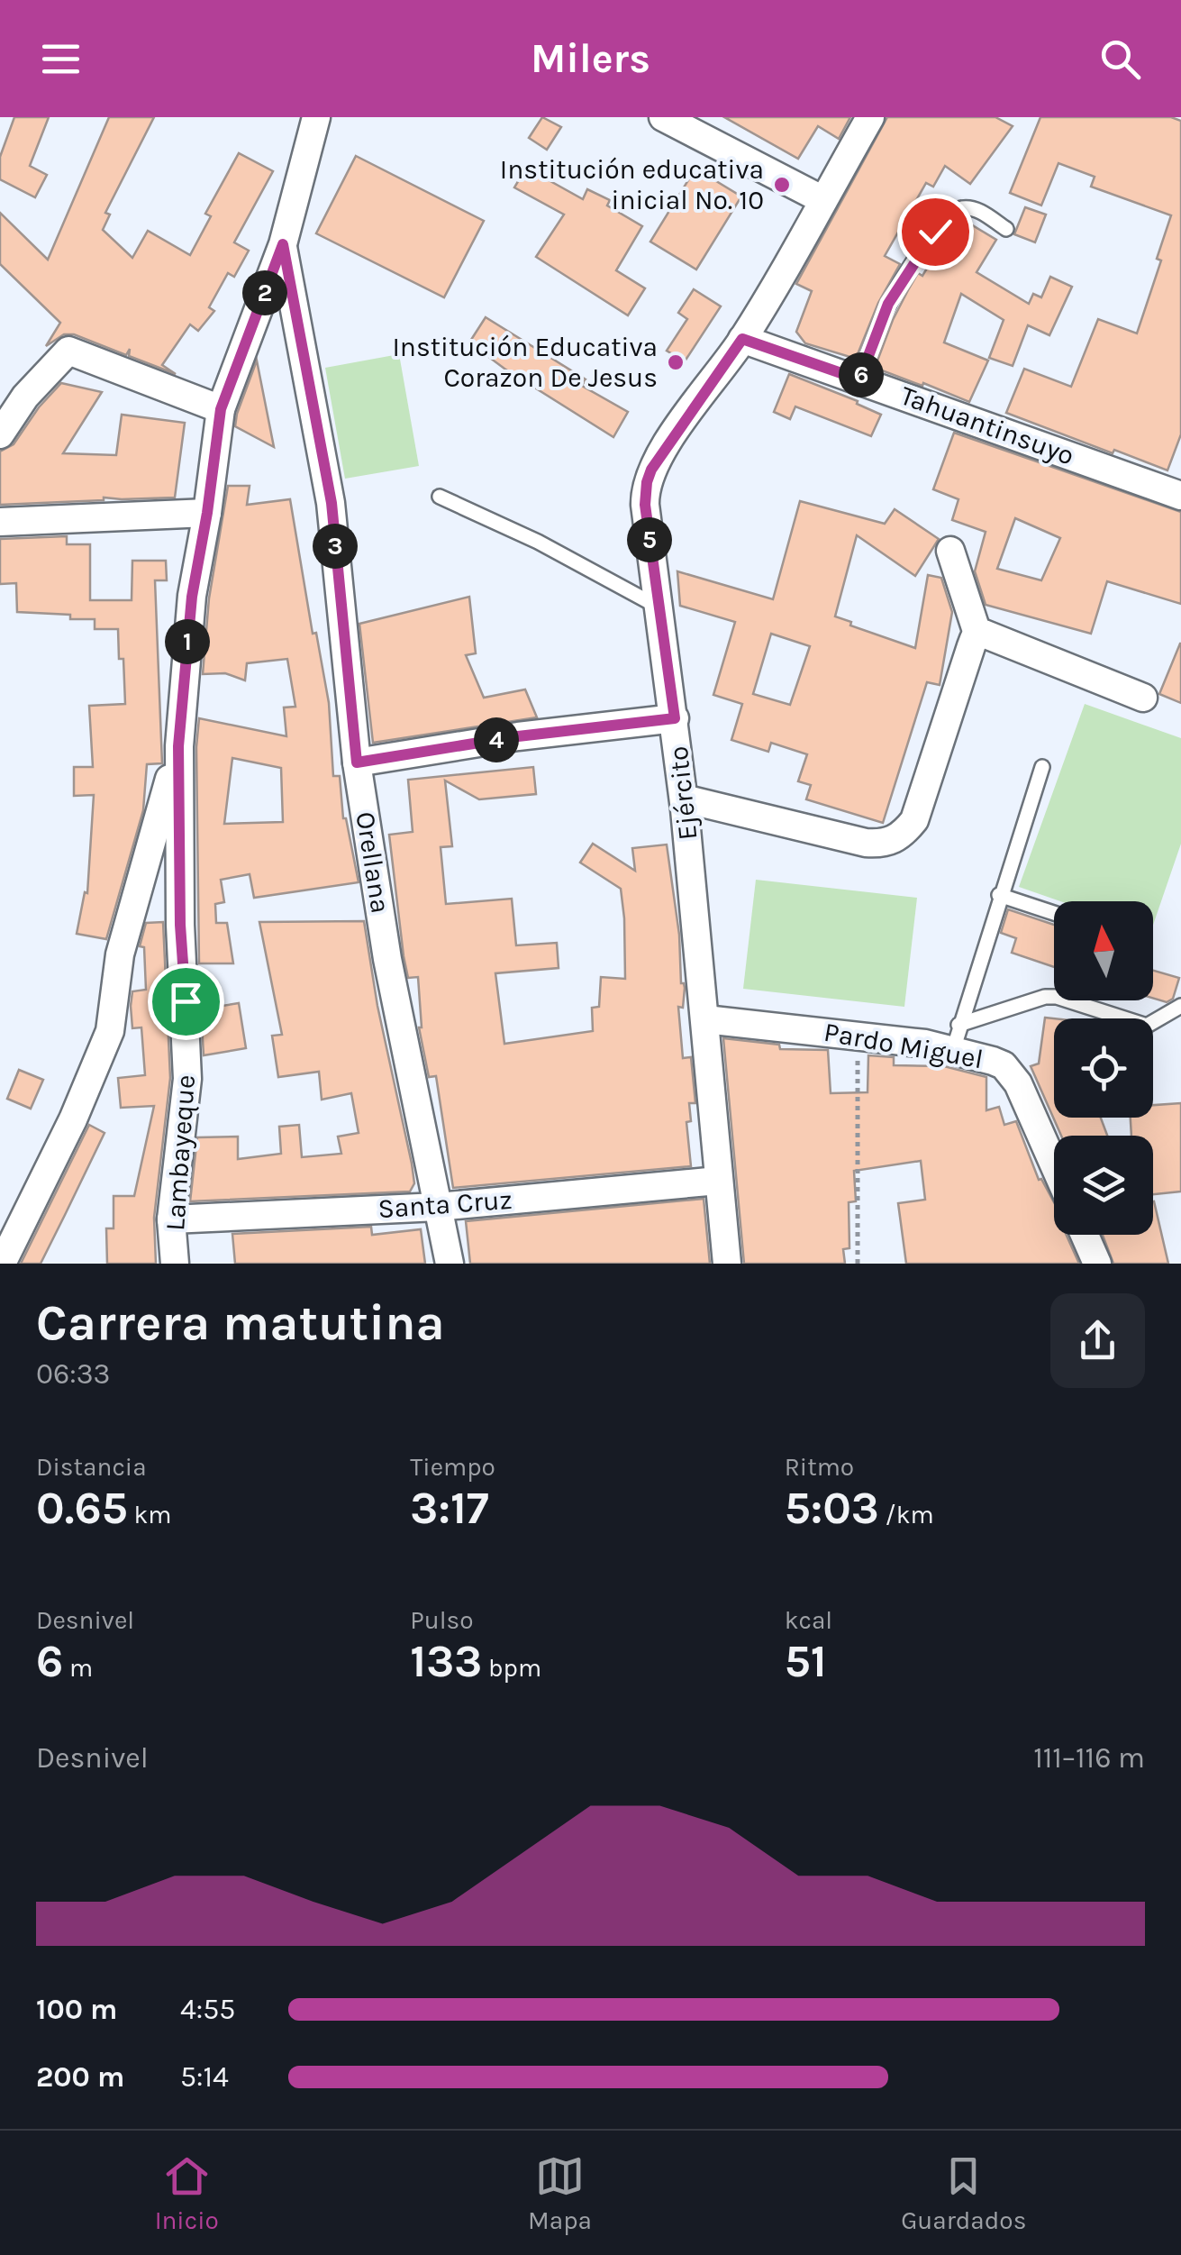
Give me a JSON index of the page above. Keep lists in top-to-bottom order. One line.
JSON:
{"streets":{"street":["Tahuantinsuyo","Ejército","Orellana","Pardo Miguel","Lambayeque","Santa Cruz"]},"crossings":[["Tahuantinsuyo","Ejército"],["Ejército","Pardo Miguel"],["Ejército","Santa Cruz"],["Orellana","Lambayeque"],["Orellana","Santa Cruz"],["Lambayeque","Santa Cruz"]],"places":["Institución educativa inicial No. 10","Institución Educativa Corazon De Jesus"],"north":"top","page":{"header":"Milers","pins":["2","6","5","3","1","4"],"heading":["Carrera matutina","06:33"],"stats":[["Distancia","0.65 km"],["Tiempo","3:17"],["Ritmo","5:03 /km"],["Desnivel","6 m"],["Pulso","133 bpm"],["kcal","51"]],"chart":["Desnivel","111–116 m"],"list":[{"name":"100 m","note":"4:55"},{"name":"200 m","note":"5:14"}],"tabs":["Inicio","Mapa","Guardados"]}}
